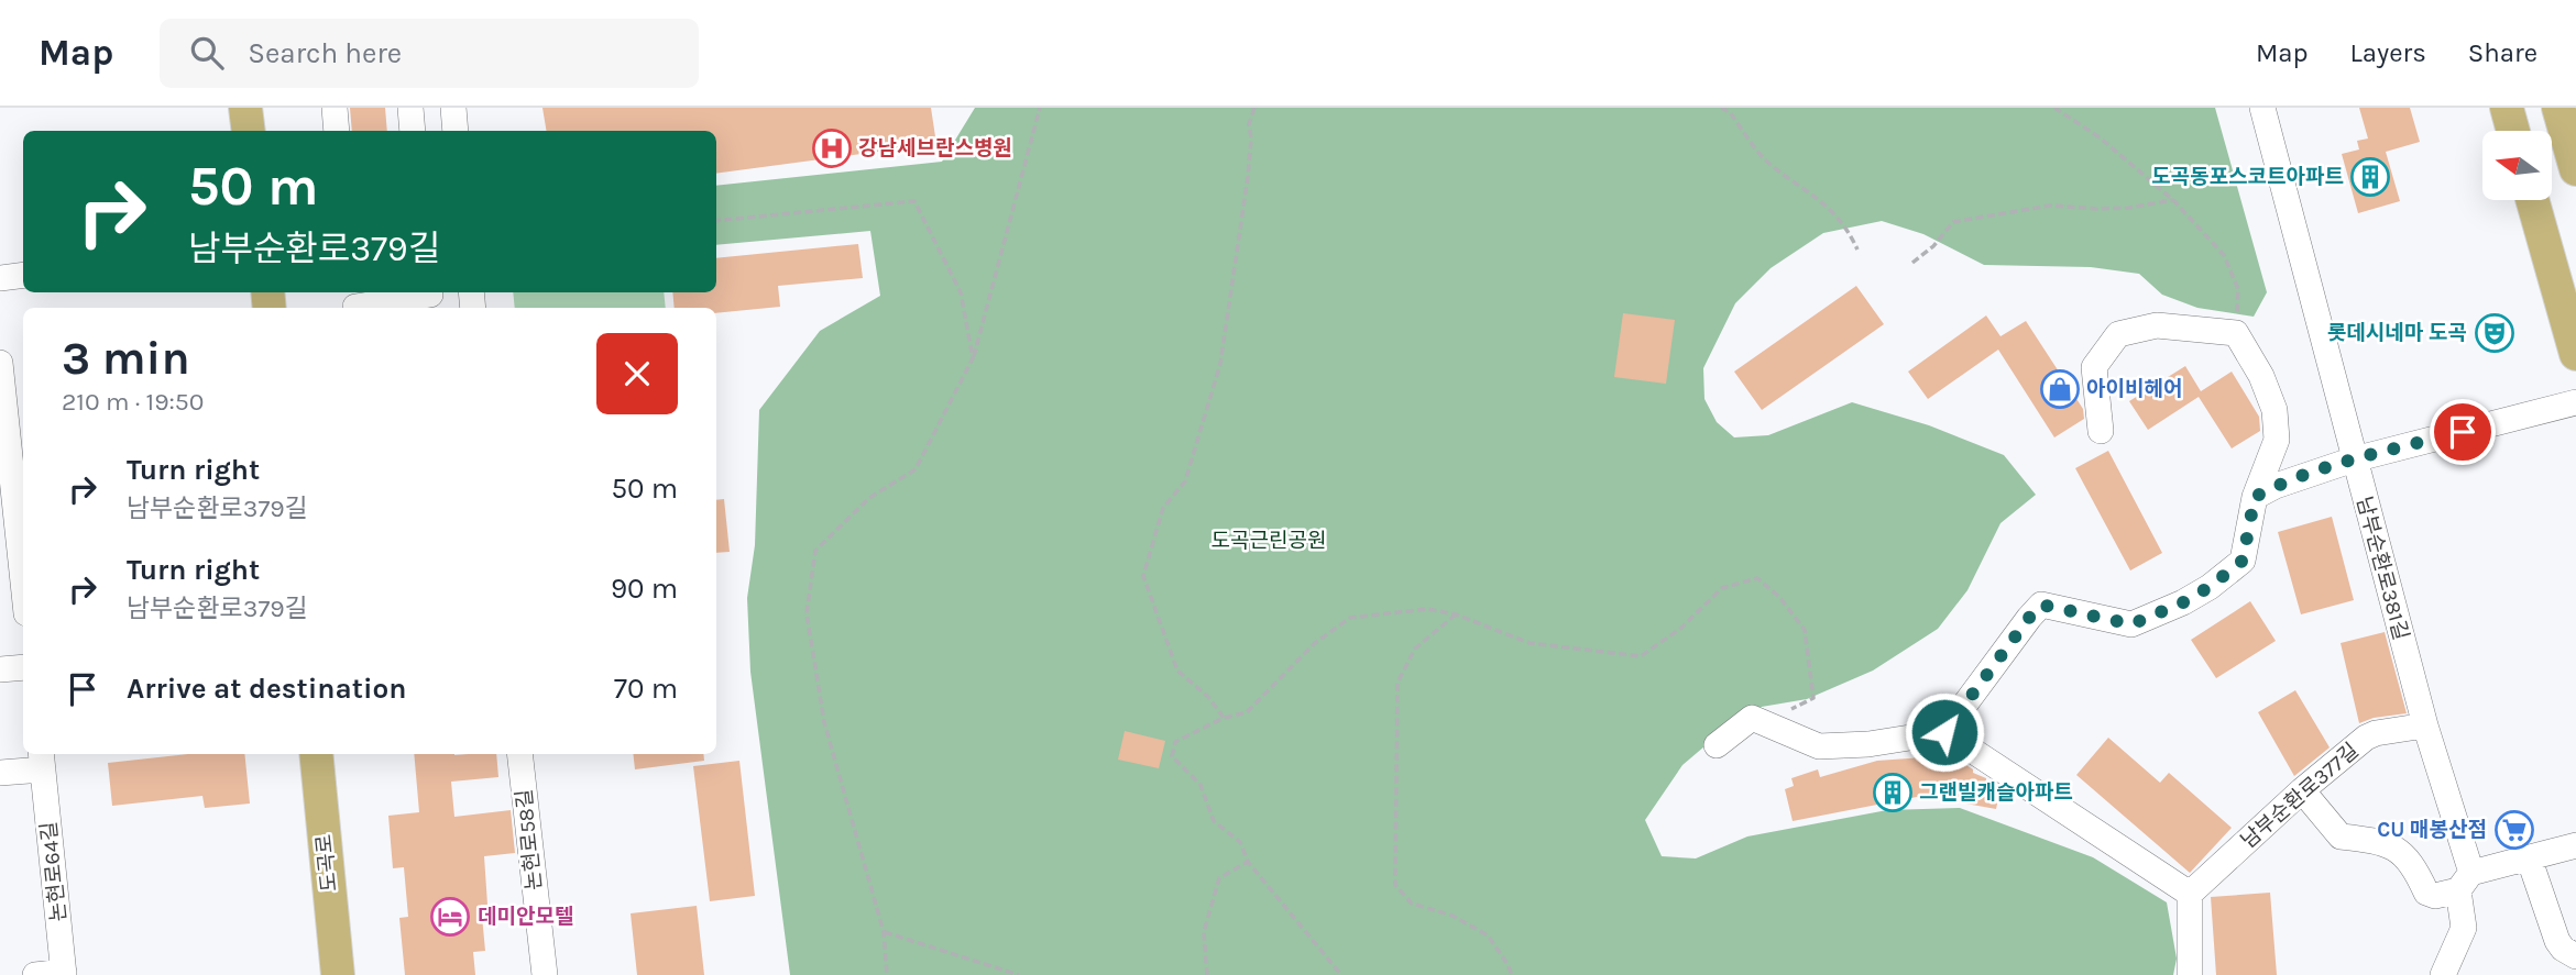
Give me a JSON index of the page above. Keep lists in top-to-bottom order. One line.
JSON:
{"streets":{"main road":["도곡로"],"street":["남부순환로381길","남부순환로377길","논현로58길","논현로64길"]},"crossings":[["남부순환로381길","남부순환로377길"]],"parks":["도곡근린공원"],"places":{"hospital":["강남세브란스병원"],"building":["도곡동포스코트아파트","그랜빌캐슬아파트"],"theatre":["롯데시네마 도곡"],"shop":["아이비헤어"],"supermarket":["CU 매봉산점"],"hotel":["데미안모텔"]},"north":"left","page":{"header":"Map","search":"Search here","nav":["Map","Layers","Share"],"turn":["50 m","남부순환로379길"],"heading":["3 min","210 m · 19:50"],"list":[{"name":"Turn right","note":"남부순환로379길","value":"50 m"},{"name":"Turn right","note":"남부순환로379길","value":"90 m"},{"name":"Arrive at destination","value":"70 m"}]}}
